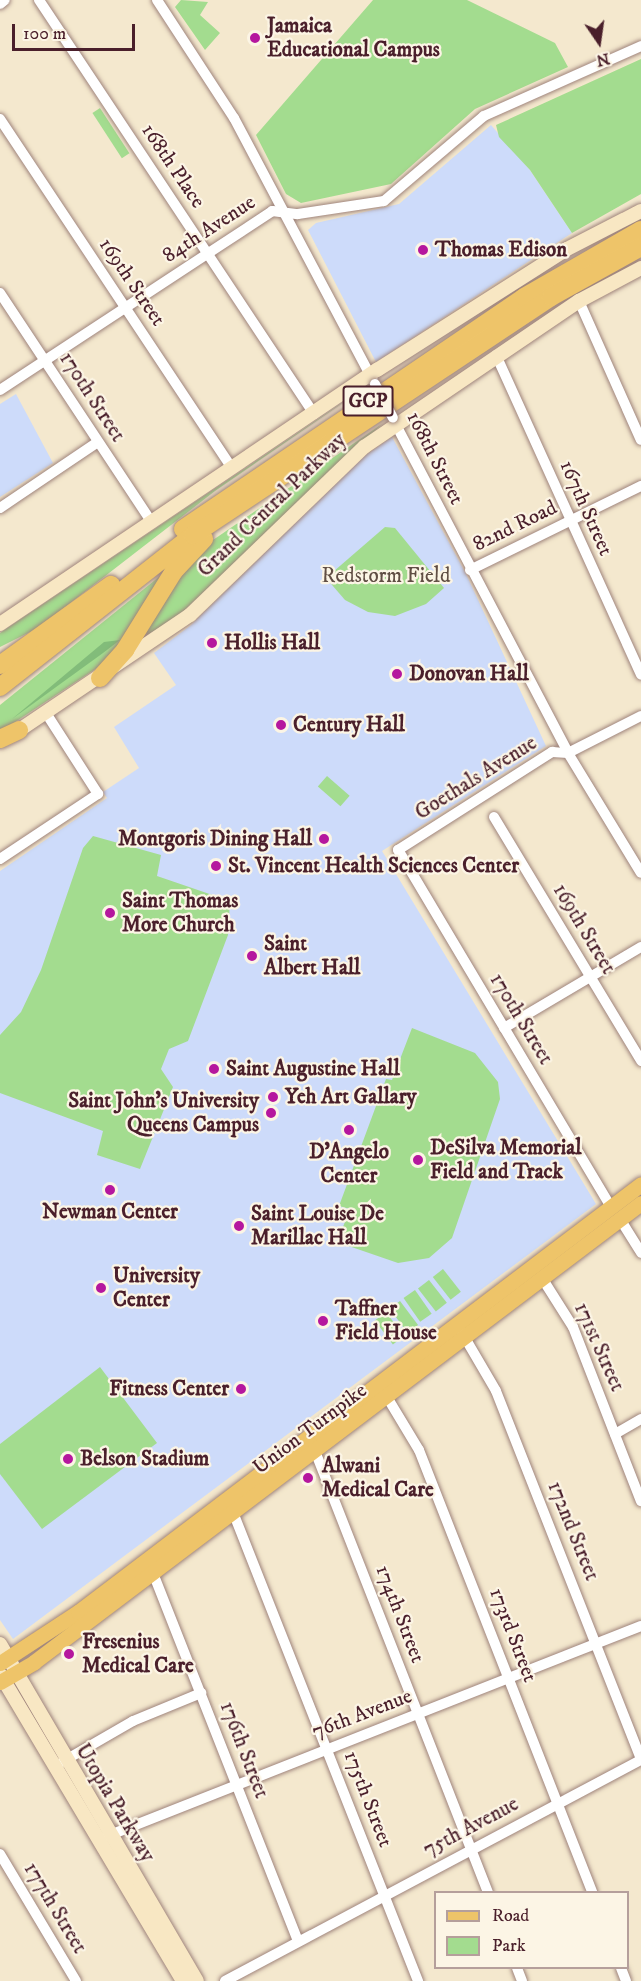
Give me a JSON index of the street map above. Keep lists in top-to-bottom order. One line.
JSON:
{"streets":{"highway":["GCP","Grand Central Parkway"],"main road":["Union Turnpike","Utopia Parkway"],"street":["168th Place","84th Avenue","169th Street","170th Street","168th Street","167th Street","82nd Road","Goethals Avenue","171st Street","172nd Street","174th Street","173rd Street","76th Avenue","176th Street","175th Street","75th Avenue","177th Street"]},"crossings":[["168th Place","84th Avenue"],["168th Place","Grand Central Parkway"],["84th Avenue","169th Street"],["84th Avenue","170th Street"],["84th Avenue","168th Street"],["169th Street","Grand Central Parkway"],["170th Street","Grand Central Parkway"],["170th Street","Goethals Avenue"],["170th Street","Union Turnpike"],["168th Street","Grand Central Parkway"],["168th Street","82nd Road"],["168th Street","Goethals Avenue"],["Grand Central Parkway","167th Street"],["167th Street","82nd Road"],["171st Street","Union Turnpike"],["Union Turnpike","172nd Street"],["Union Turnpike","174th Street"],["Union Turnpike","173rd Street"],["Union Turnpike","176th Street"],["Union Turnpike","175th Street"],["Union Turnpike","Utopia Parkway"],["172nd Street","76th Avenue"],["172nd Street","75th Avenue"],["174th Street","76th Avenue"],["174th Street","75th Avenue"],["173rd Street","76th Avenue"],["173rd Street","75th Avenue"],["76th Avenue","176th Street"],["76th Avenue","175th Street"],["76th Avenue","Utopia Parkway"],["176th Street","75th Avenue"],["175th Street","75th Avenue"]],"parks":["Redstorm Field"],"places":["Jamaica Educational Campus","Thomas Edison","Hollis Hall","Donovan Hall","Century Hall","Montgoris Dining Hall","St. Vincent Health Sciences Center","Saint Thomas More Church","Saint Albert Hall","Saint Augustine Hall","Yeh Art Gallary","Saint John's University Queens Campus","D'Angelo Center","DeSilva Memorial Field and Track","Newman Center","Saint Louise De Marillac Hall","University Center","Taffner Field House","Fitness Center","Belson Stadium","Alwani Medical Care","Fresenius Medical Care"],"legend":["Road","Park"],"scale_bar":"100 m","north":"bottom"}
